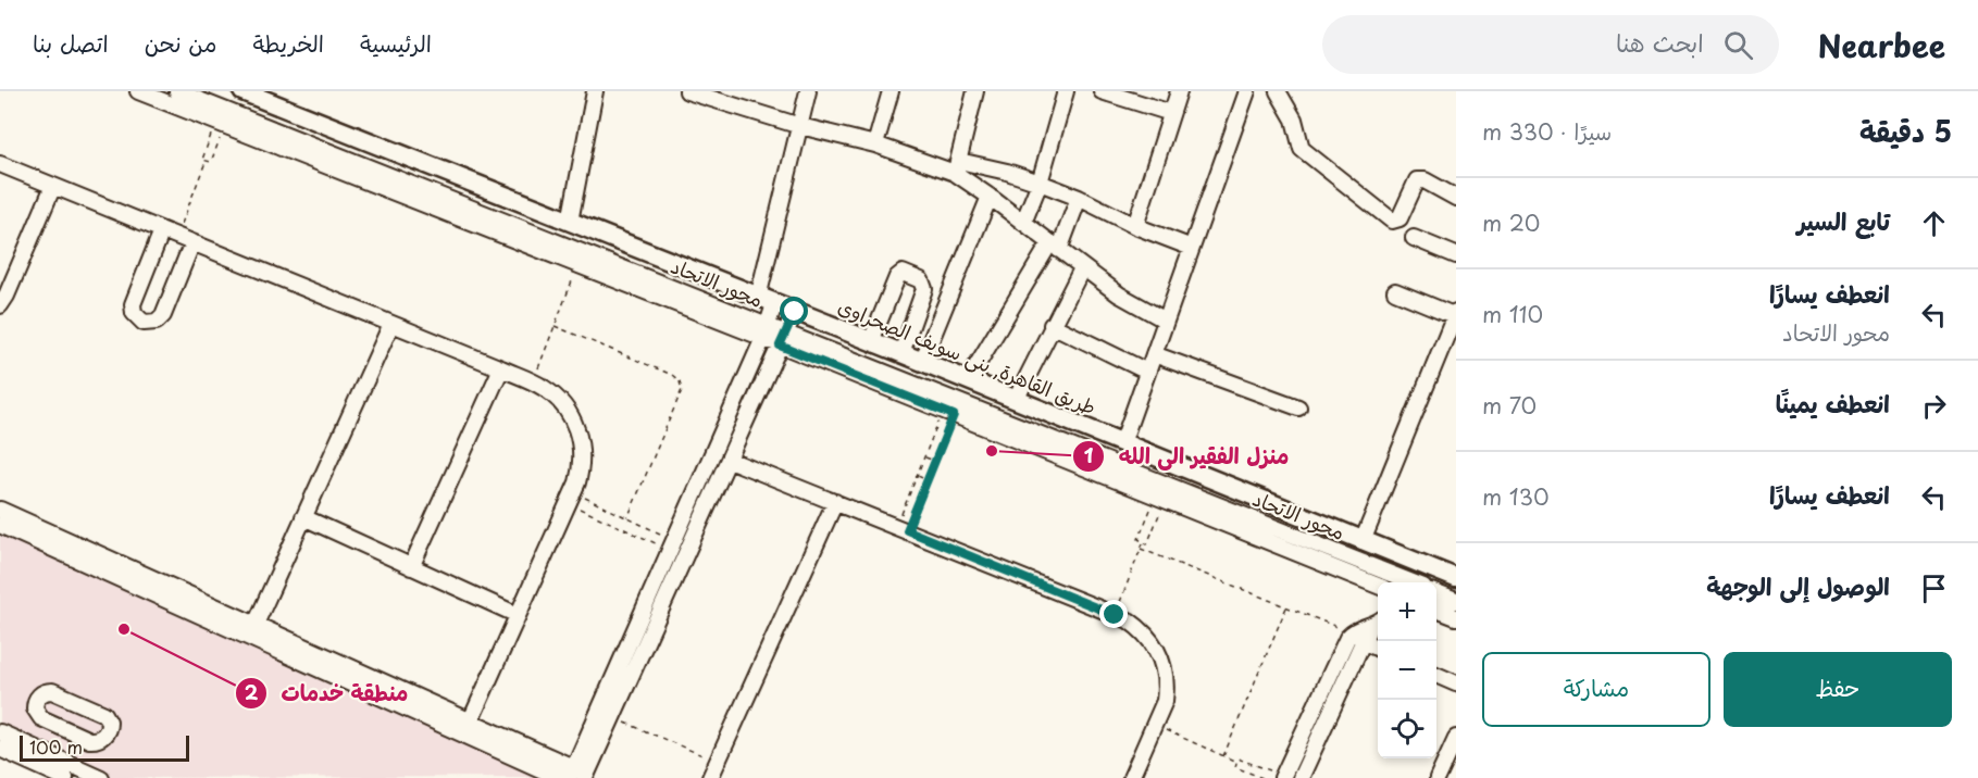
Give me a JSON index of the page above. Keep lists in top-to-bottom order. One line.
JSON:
{"streets":{"main road":["طريق القاهرة, بنى سويف الصحراوى"],"street":["محور الاتحاد"]},"places":["منزل الفقير الى الله","منطقة خدمات"],"scale_bar":"100 m","page":{"header":"Nearbee","search":"ابحث هنا","nav":["الرئيسية","الخريطة","من نحن","اتصل بنا"],"heading":["5 دقيقة","سيرًا · 330 m"],"list":[["تابع السير","20 m"],["انعطف يسارًا","محور الاتحاد","110 m"],["انعطف يمينًا","70 m"],["انعطف يسارًا","130 m"],"الوصول إلى الوجهة"],"map_buttons":["+","−"],"buttons":["حفظ","مشاركة"],"scale":"100 m"}}
